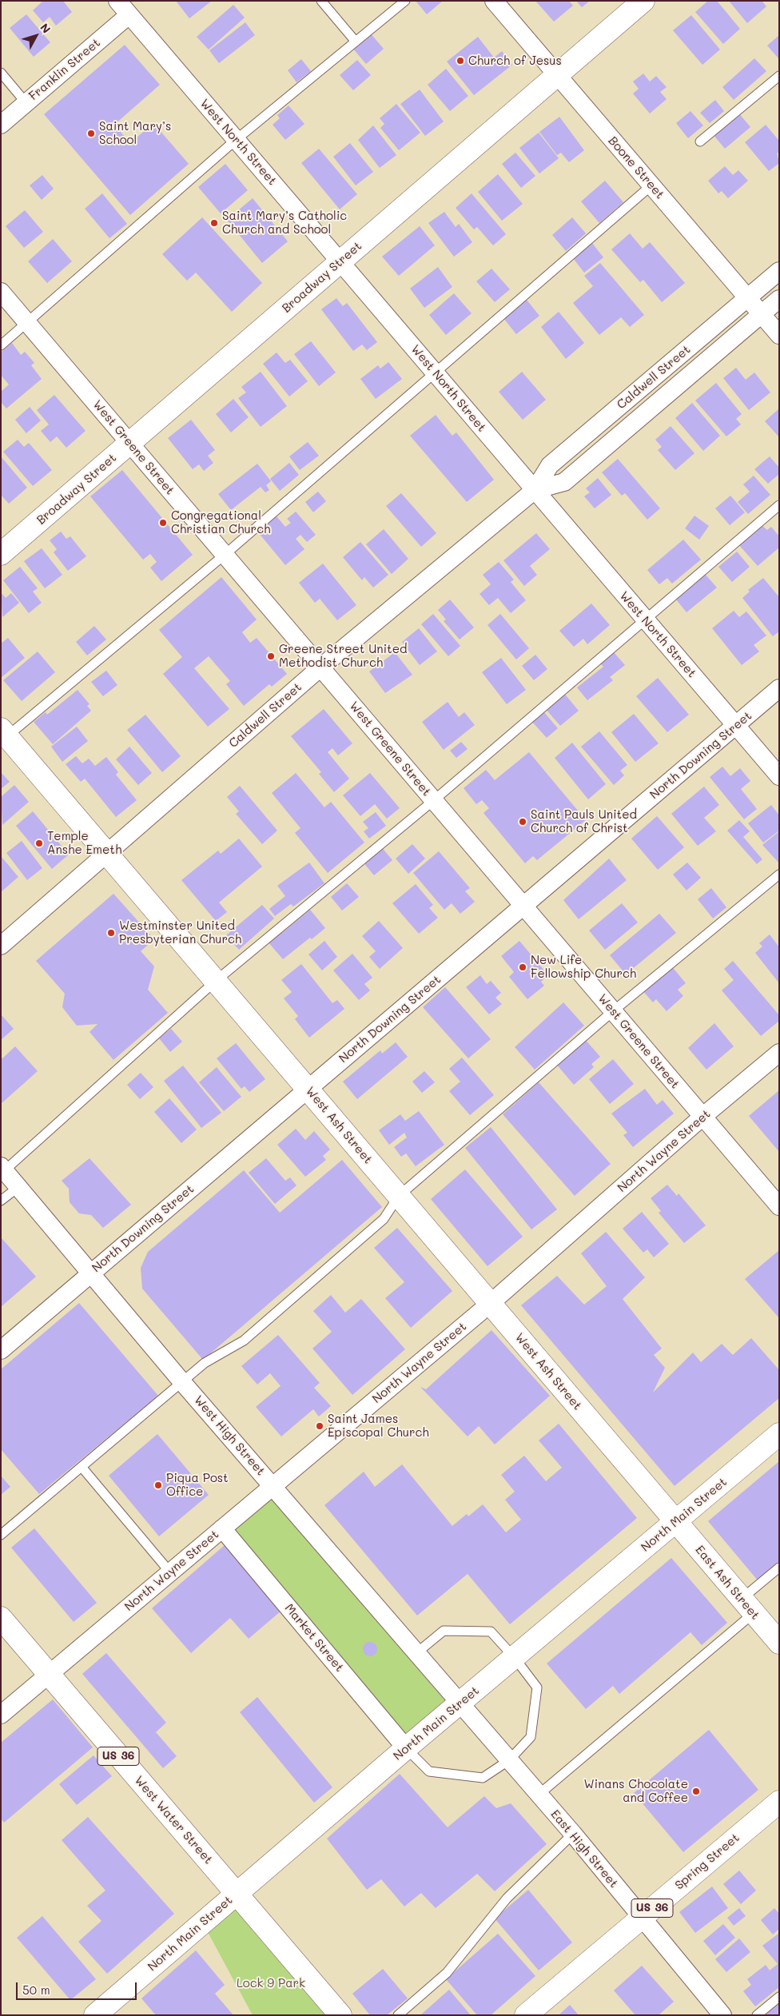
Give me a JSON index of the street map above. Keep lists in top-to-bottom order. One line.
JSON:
{"streets":{"street":["Franklin Street","West North Street","Boone Street","Broadway Street","Caldwell Street","West Greene Street","North Downing Street","West Ash Street","North Wayne Street","West High Street","North Main Street","East Ash Street","Market Street","US 36","West Water Street","East High Street","Spring Street"]},"crossings":[["Franklin Street","West North Street"],["West North Street","Broadway Street"],["West North Street","Caldwell Street"],["West North Street","North Downing Street"],["Boone Street","Broadway Street"],["Boone Street","Caldwell Street"],["Broadway Street","West Greene Street"],["Caldwell Street","West Greene Street"],["Caldwell Street","West Ash Street"],["West Greene Street","North Downing Street"],["West Greene Street","North Wayne Street"],["North Downing Street","West Ash Street"],["North Downing Street","West High Street"],["West Ash Street","North Wayne Street"],["West Ash Street","North Main Street"],["West Ash Street","East Ash Street"],["North Wayne Street","West High Street"],["North Wayne Street","Market Street"],["North Wayne Street","West Water Street"],["West High Street","North Main Street"],["West High Street","East High Street"],["North Main Street","East Ash Street"],["North Main Street","Market Street"],["North Main Street","US 36"],["North Main Street","West Water Street"],["North Main Street","East High Street"],["US 36","West Water Street"],["East High Street","Spring Street"]],"parks":["Lock 9 Park"],"places":["Church of Jesus","Saint Mary’s School","Saint Mary’s Catholic Church and School","Congregational Christian Church","Greene Street United Methodist Church","Saint Pauls United Church of Christ","Temple Anshe Emeth","Westminster United Presbyterian Church","New Life Fellowship Church","Saint James Episcopal Church","Piqua Post Office","Winans Chocolate and Coffee"],"scale_bar":"50 m","north":"top right"}
